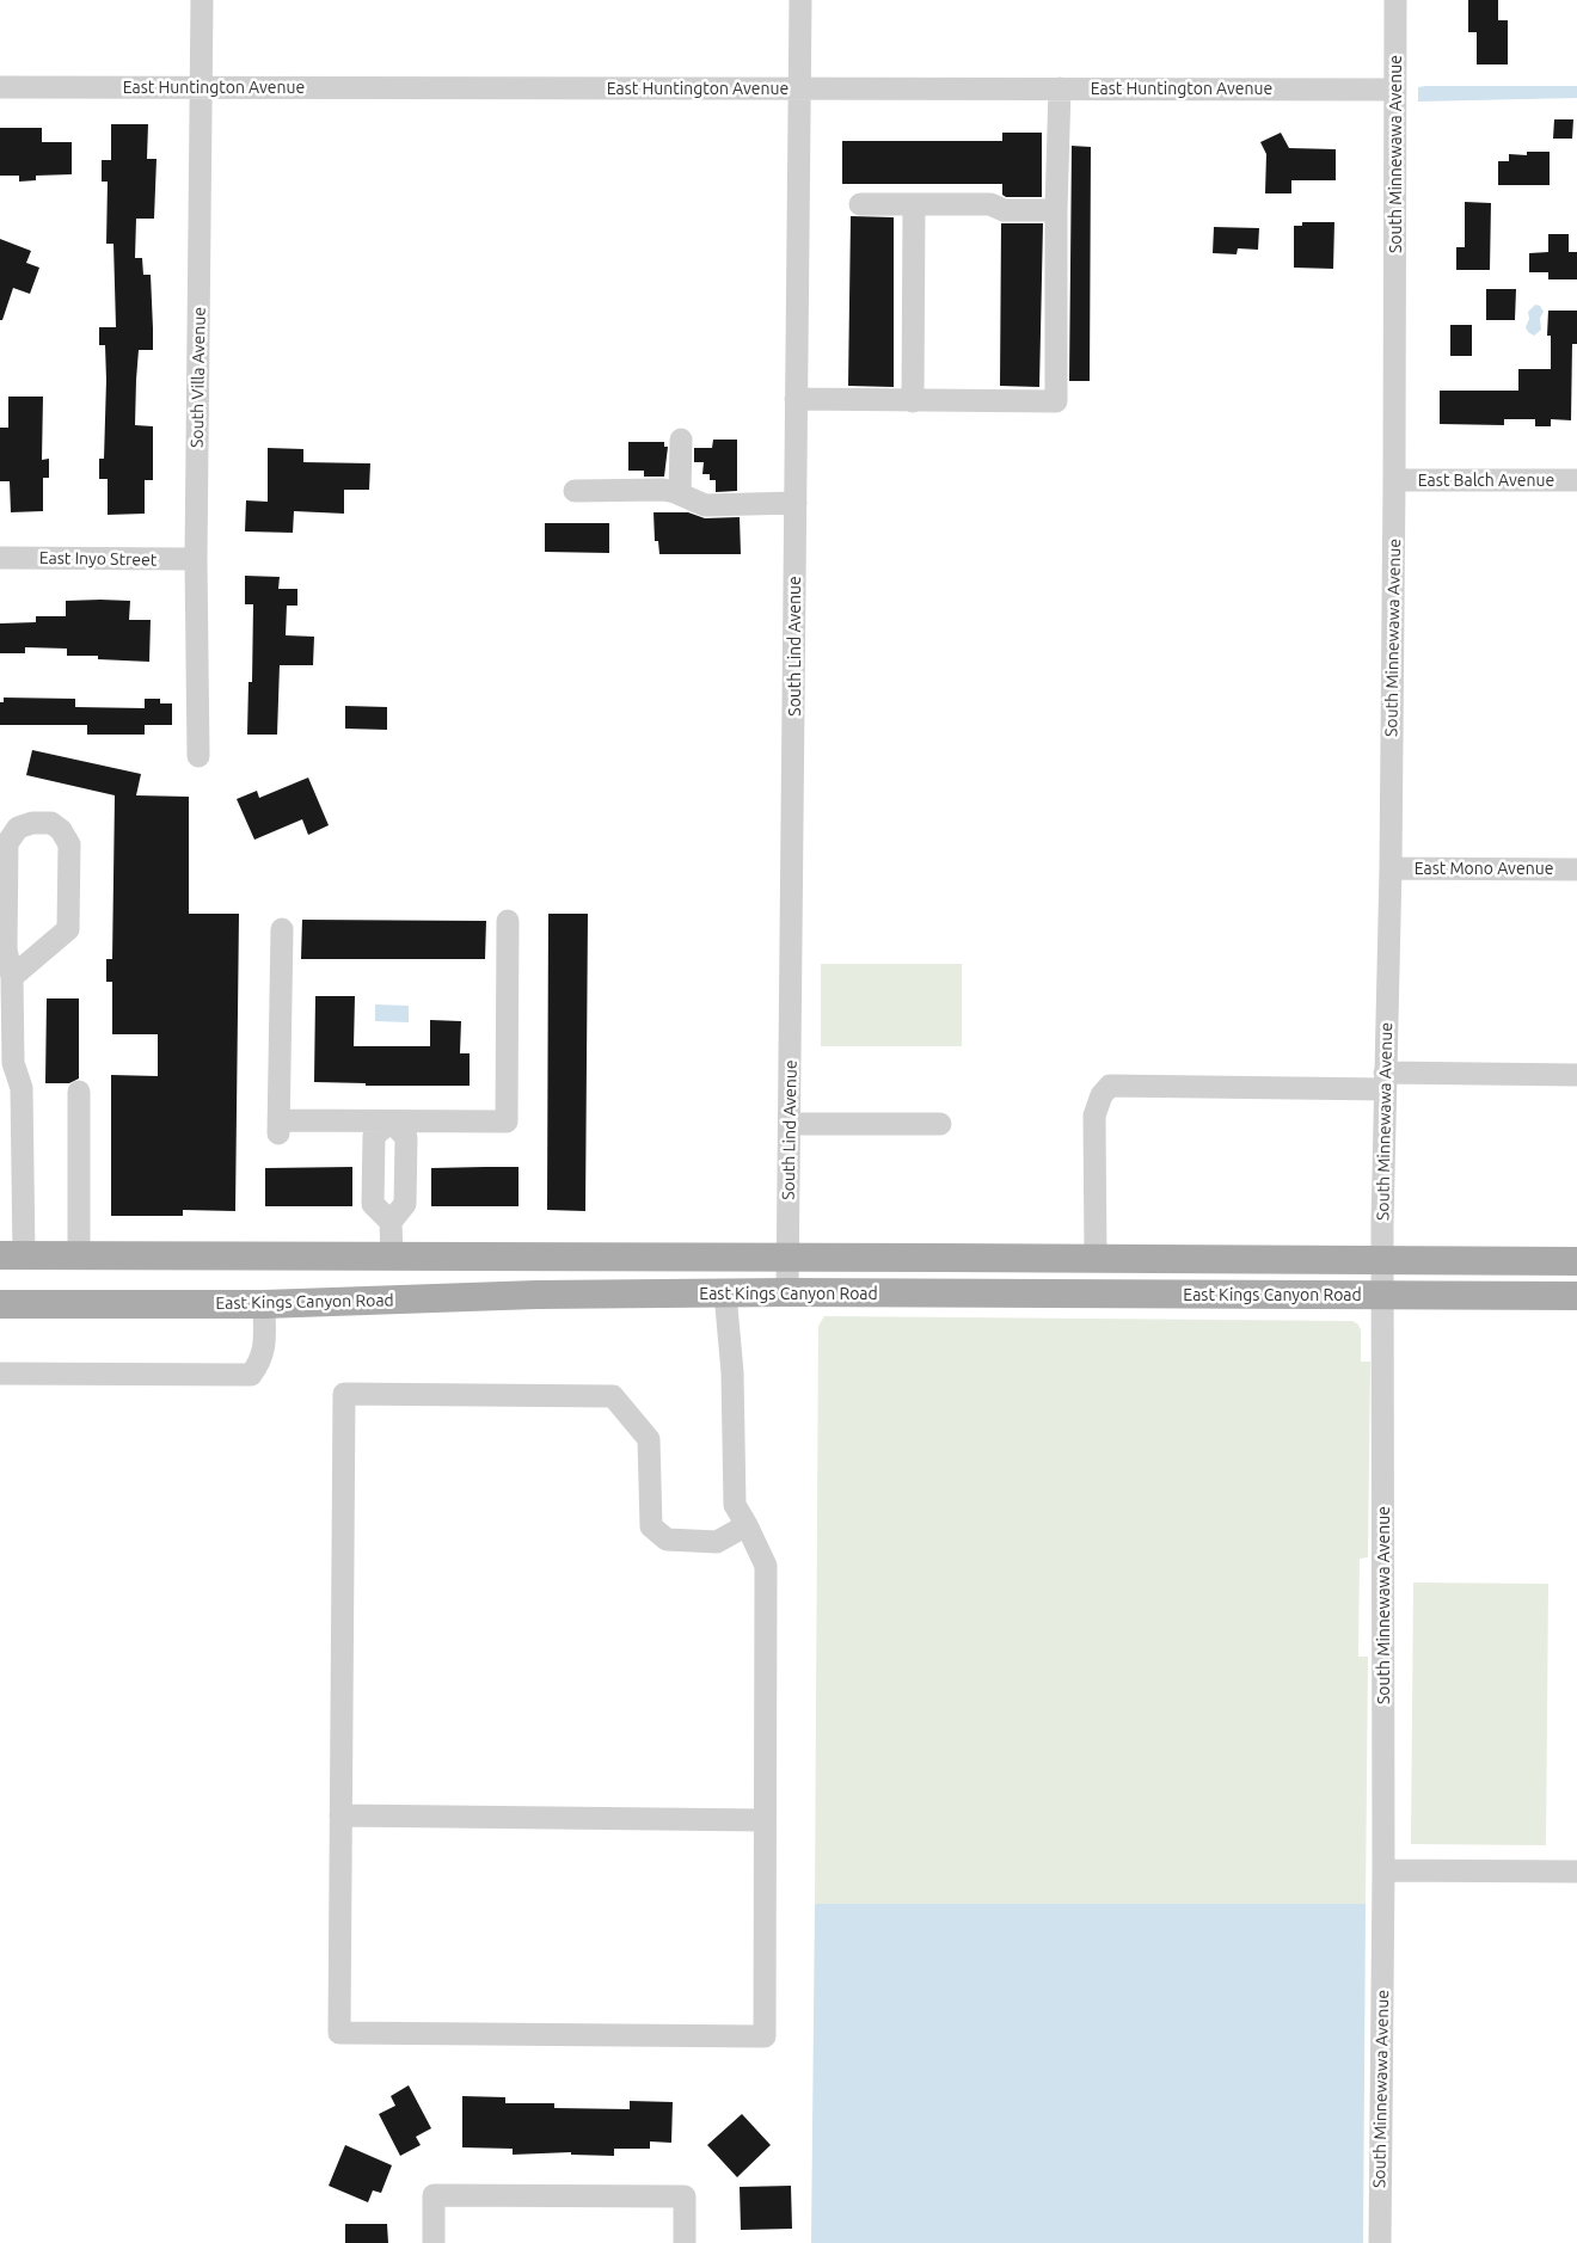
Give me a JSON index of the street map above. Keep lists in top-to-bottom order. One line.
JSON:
{"streets":{"main road":["East Kings Canyon Road"],"street":["East Huntington Avenue","South Minnewawa Avenue","South Villa Avenue","East Balch Avenue","East Inyo Street","South Lind Avenue","East Mono Avenue"]},"crossings":[["East Huntington Avenue","South Minnewawa Avenue"],["East Huntington Avenue","South Villa Avenue"],["East Huntington Avenue","South Lind Avenue"],["South Minnewawa Avenue","East Balch Avenue"],["South Minnewawa Avenue","East Mono Avenue"],["South Minnewawa Avenue","East Kings Canyon Road"],["South Villa Avenue","East Inyo Street"],["South Lind Avenue","East Kings Canyon Road"]]}
